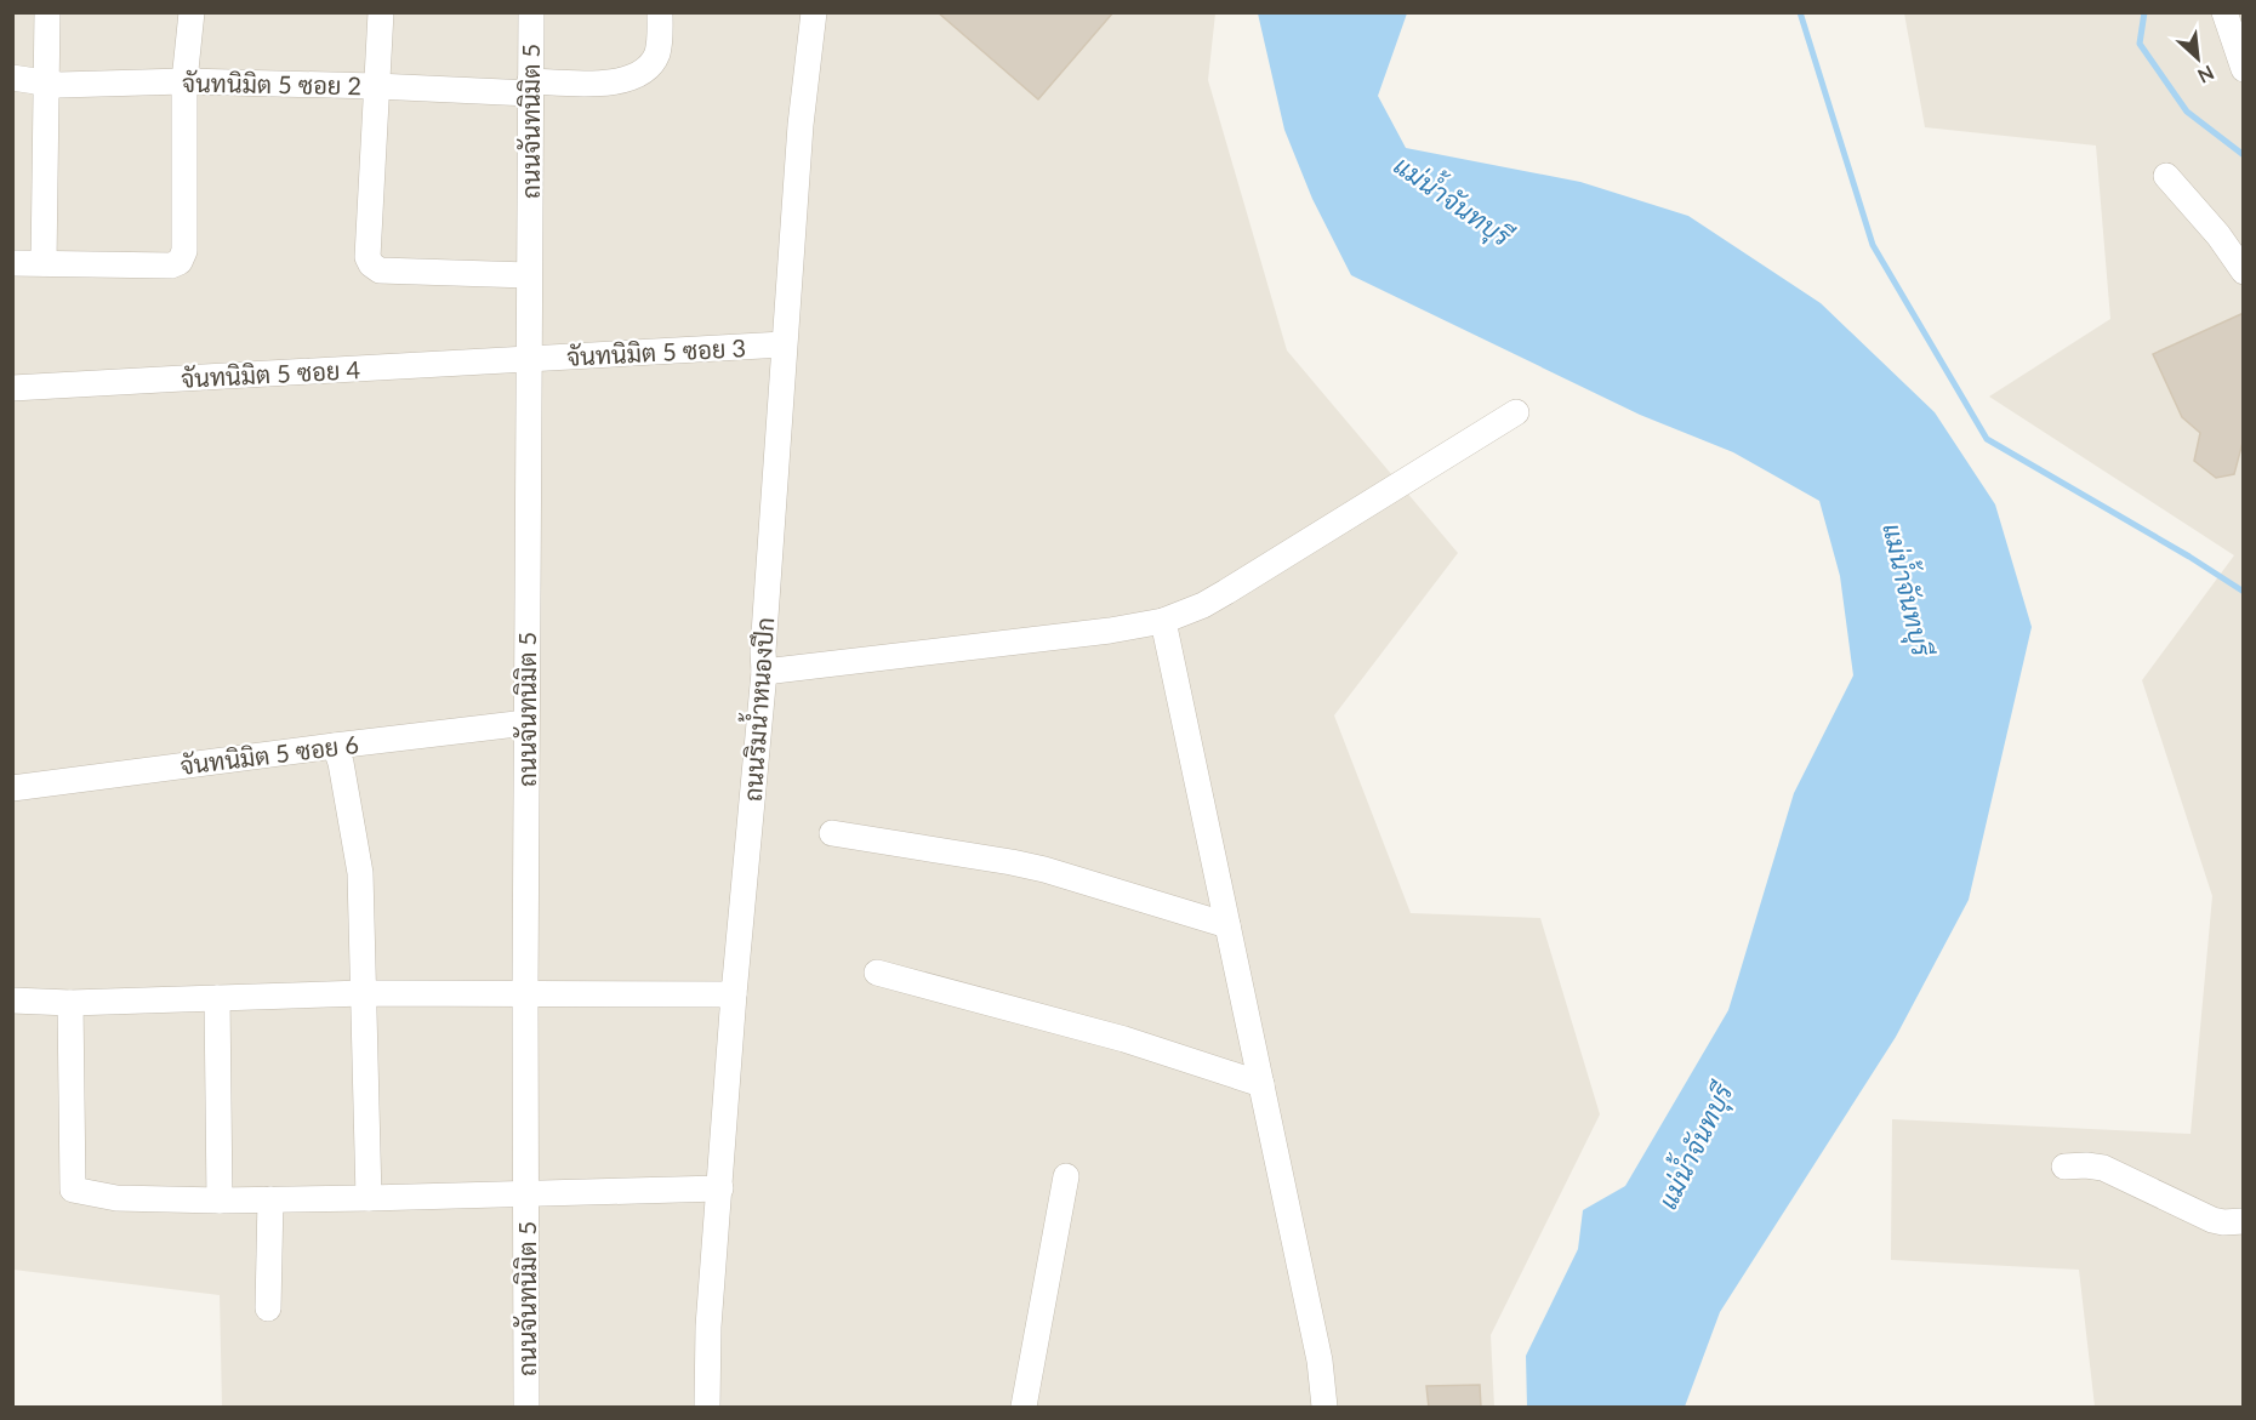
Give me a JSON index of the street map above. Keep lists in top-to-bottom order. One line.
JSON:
{"streets":{"street":["จันทนิมิต 5 ซอย 2","ถนนจันทนิมิต 5","จันทนิมิต 5 ซอย 3","จันทนิมิต 5 ซอย 4","ถนนริมน้ำหนองปึก","จันทนิมิต 5 ซอย 6"]},"crossings":[["จันทนิมิต 5 ซอย 2","ถนนจันทนิมิต 5"],["ถนนจันทนิมิต 5","จันทนิมิต 5 ซอย 3"],["ถนนจันทนิมิต 5","จันทนิมิต 5 ซอย 4"],["ถนนจันทนิมิต 5","จันทนิมิต 5 ซอย 6"],["จันทนิมิต 5 ซอย 3","จันทนิมิต 5 ซอย 4"],["จันทนิมิต 5 ซอย 3","ถนนริมน้ำหนองปึก"]],"water":["แม่น้ำจันทบุรี"],"north":"bottom right"}
